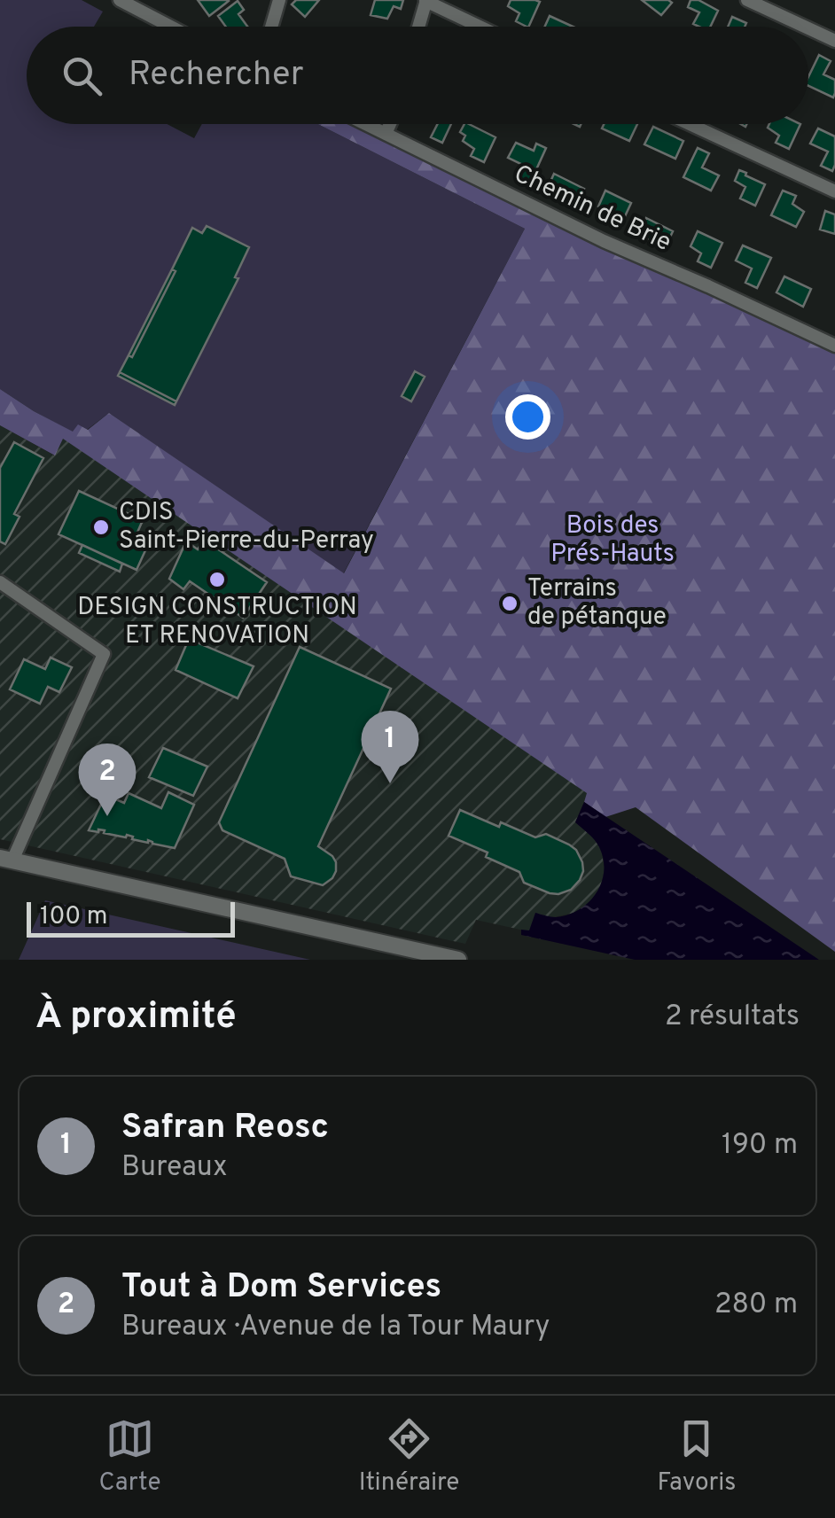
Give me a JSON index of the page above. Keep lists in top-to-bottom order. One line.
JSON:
{"streets":{"street":["Chemin de Brie"]},"parks":["Bois des Prés-Hauts"],"places":["CDIS Saint-Pierre-du-Perray","DESIGN CONSTRUCTION ET RENOVATION","Terrains de pétanque"],"scale_bar":"100 m","page":{"search":"Rechercher","pins":["1","2"],"scale":"100 m","heading":["À proximité","2 résultats"],"list":[{"mark":"1","name":"Safran Reosc","note":"Bureaux","value":"190 m"},{"mark":"2","name":"Tout à Dom Services","note":"Bureaux · Avenue de la Tour Maury","value":"280 m"}],"nav":["Carte","Itinéraire","Favoris"]}}
